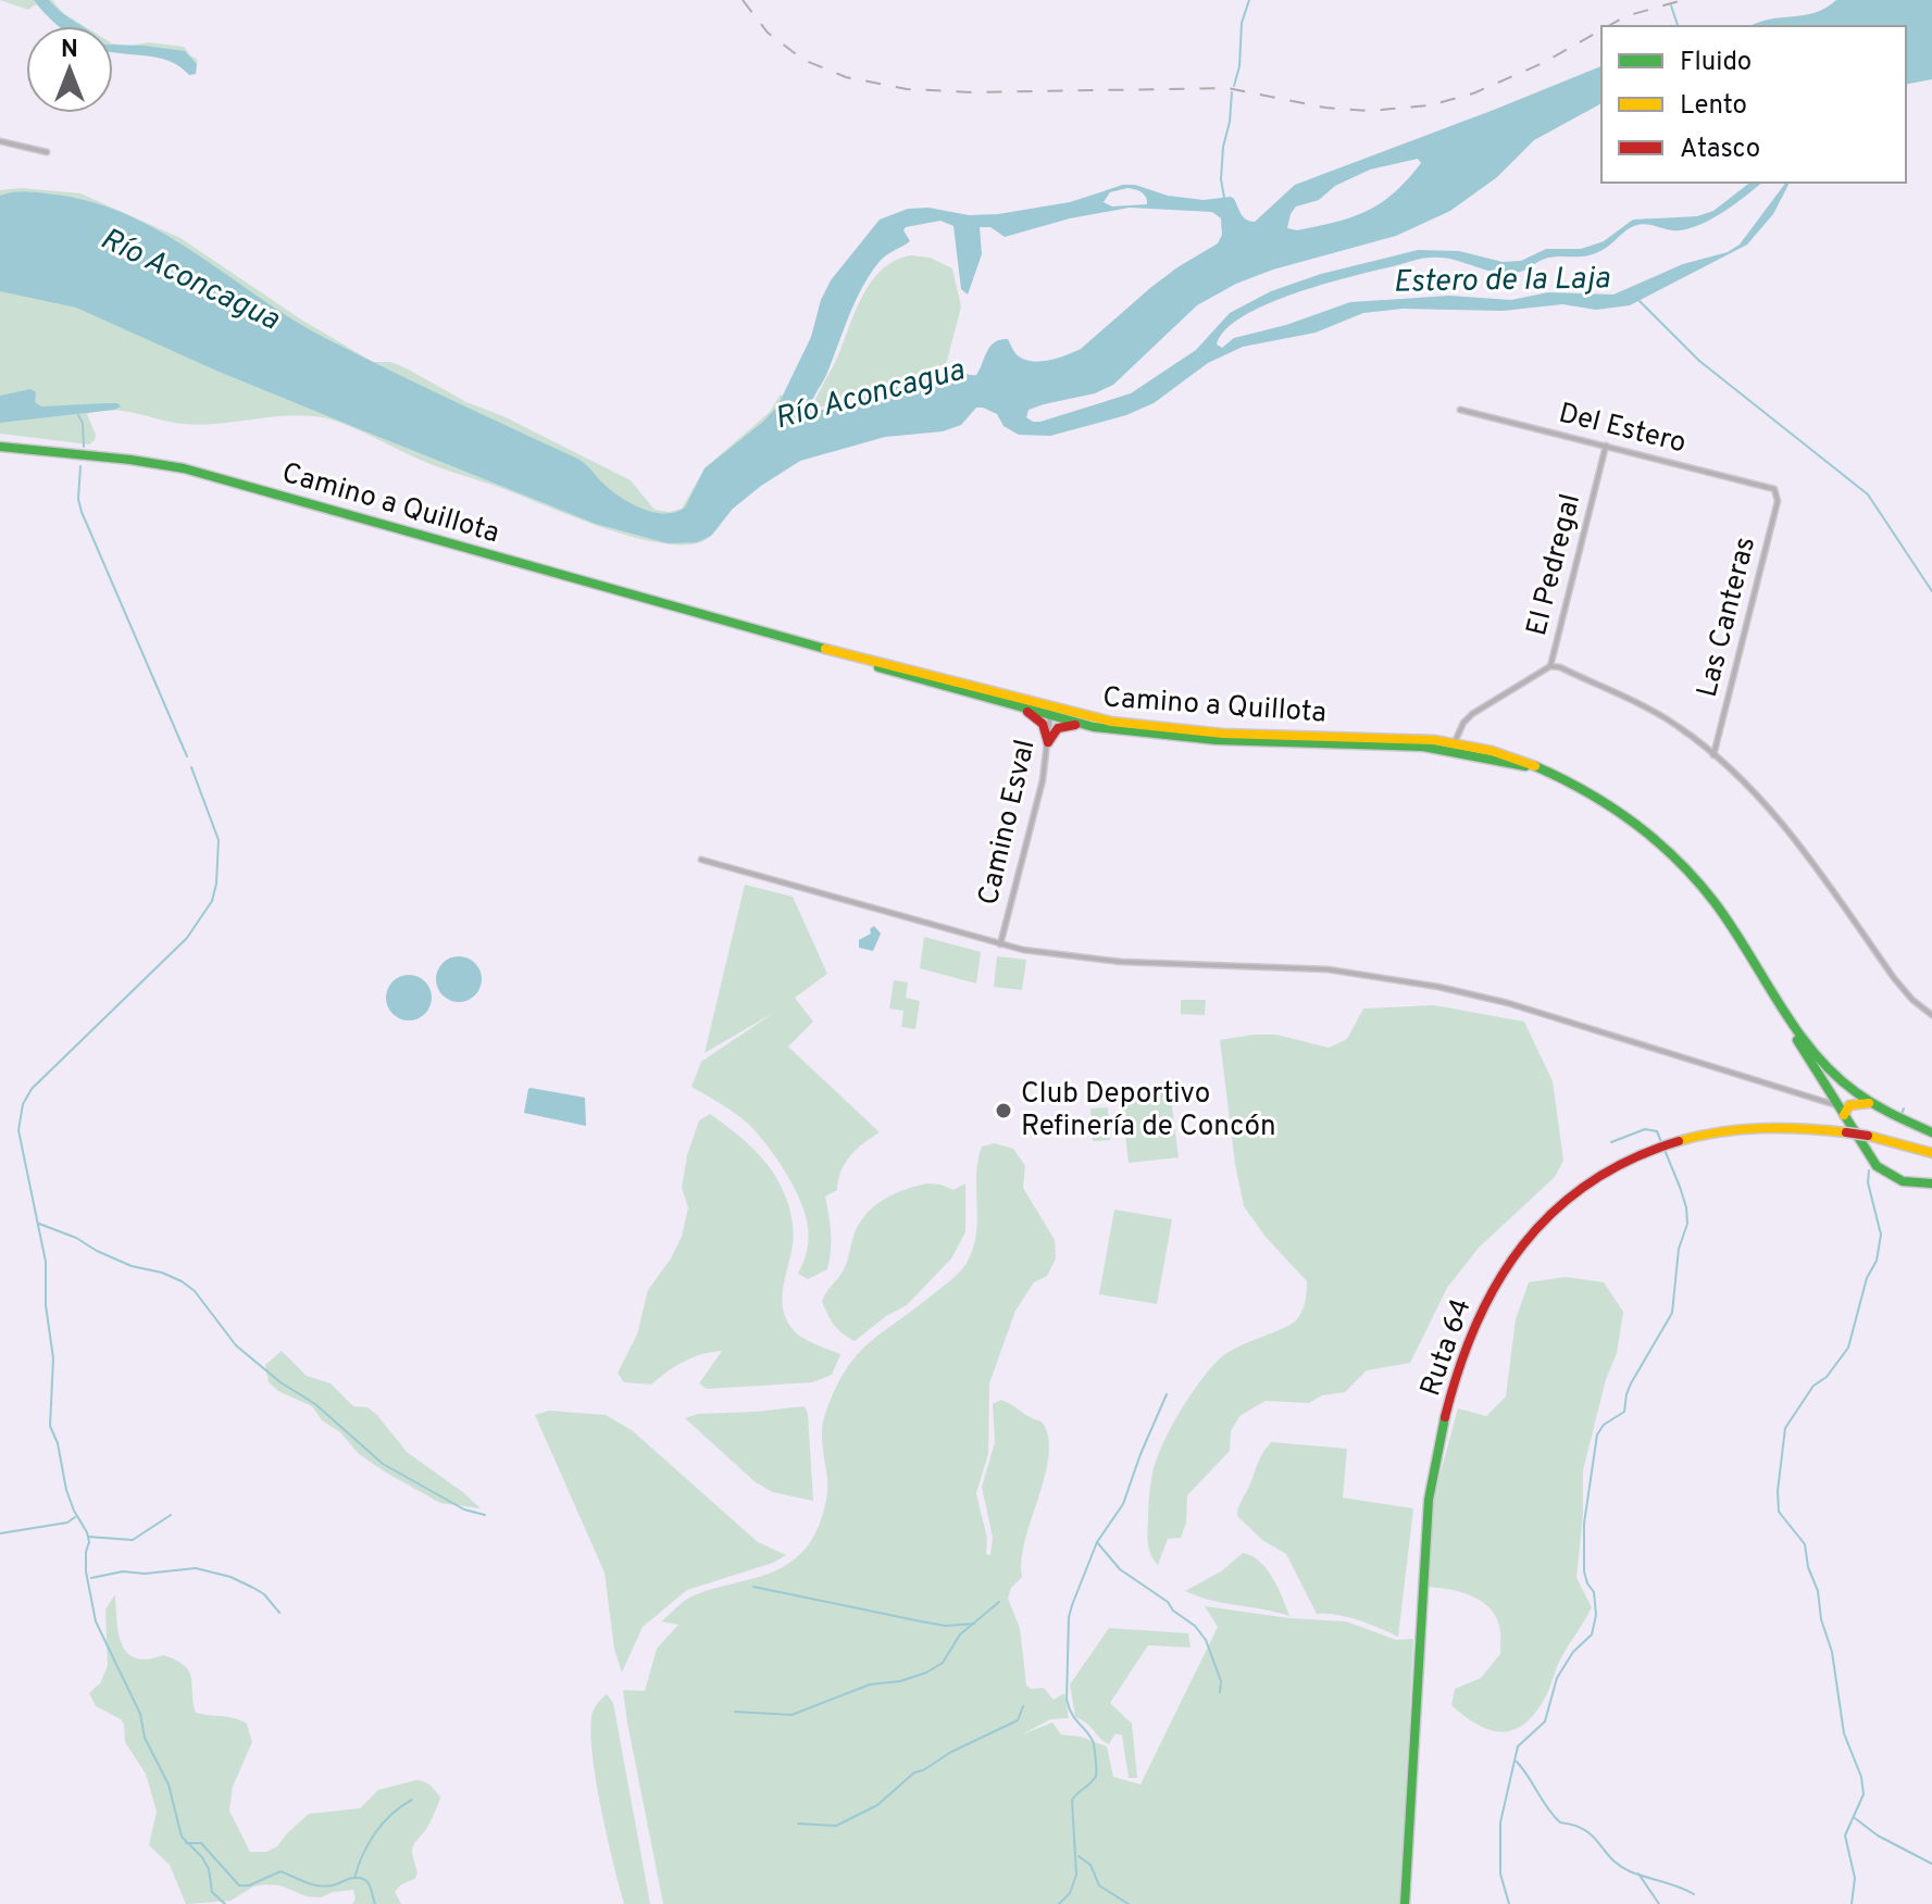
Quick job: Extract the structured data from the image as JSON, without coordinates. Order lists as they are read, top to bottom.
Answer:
{
  "streets": {
    "main road": ["Camino a Quillota", "Ruta 64"],
    "street": [
      "Del Estero",
      "El Pedregal",
      "Las Canteras",
      "Camino Esval"
    ]
  },
  "crossings": [
    ["Del Estero", "El Pedregal"],
    ["Del Estero", "Las Canteras"],
    ["Camino a Quillota", "El Pedregal"],
    ["Camino a Quillota", "Camino Esval"]
  ],
  "water": ["Río Aconcagua", "Estero de la Laja"],
  "places": ["Club Deportivo Refinería de Concón"],
  "legend": ["Fluido", "Lento", "Atasco"],
  "north": "top"
}
